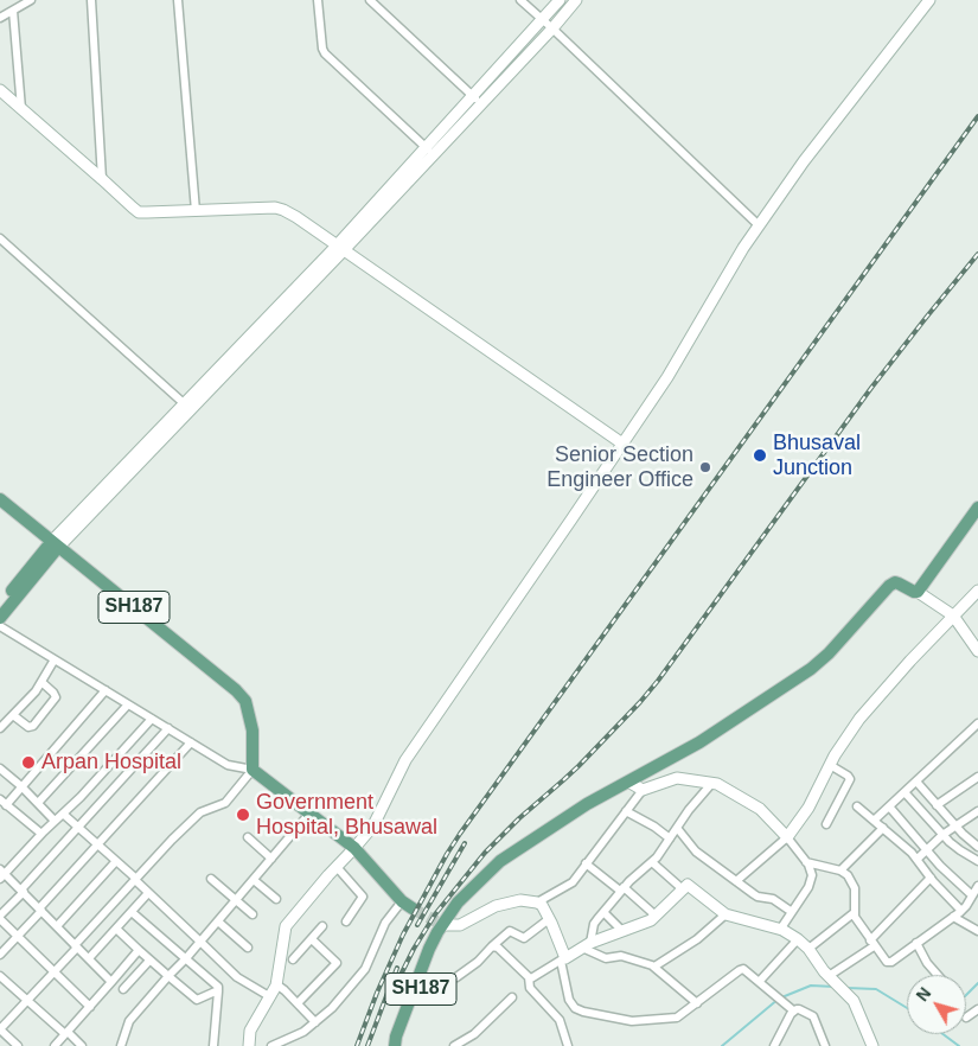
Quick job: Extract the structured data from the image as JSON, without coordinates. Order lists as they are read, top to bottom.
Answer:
{
  "streets": {
    "main road": ["SH187"]
  },
  "places": [
    "Bhusaval Junction",
    "Senior Section Engineer Office",
    "Arpan Hospital",
    "Government Hospital, Bhusawal"
  ],
  "north": "top left"
}
